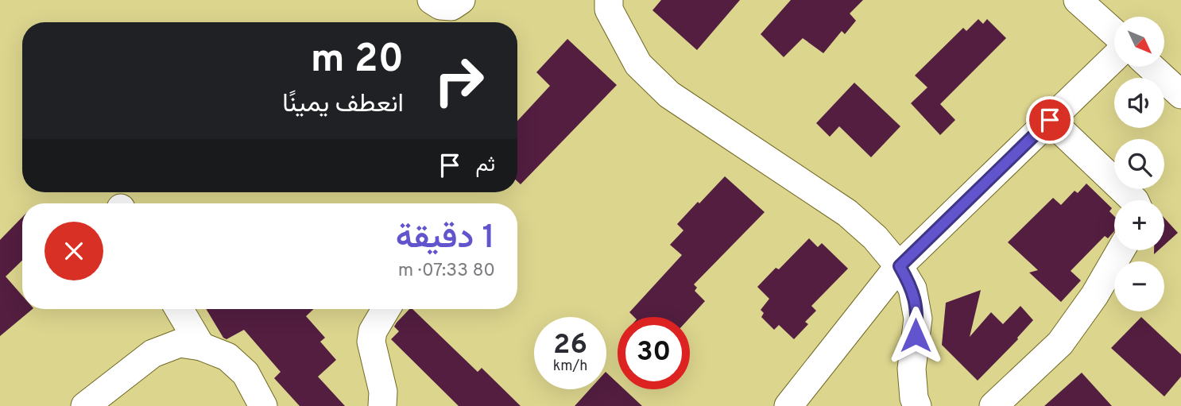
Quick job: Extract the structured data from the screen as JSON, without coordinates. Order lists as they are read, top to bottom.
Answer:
{
  "north": "bottom right",
  "page": {
    "map_buttons": ["+", "−"],
    "turn": ["20 m", "انعطف يمينًا"],
    "then": "ثم",
    "heading": ["1 دقيقة", "80 m · 07:33"],
    "speed": "26 km/h",
    "limit": "30"
  }
}
